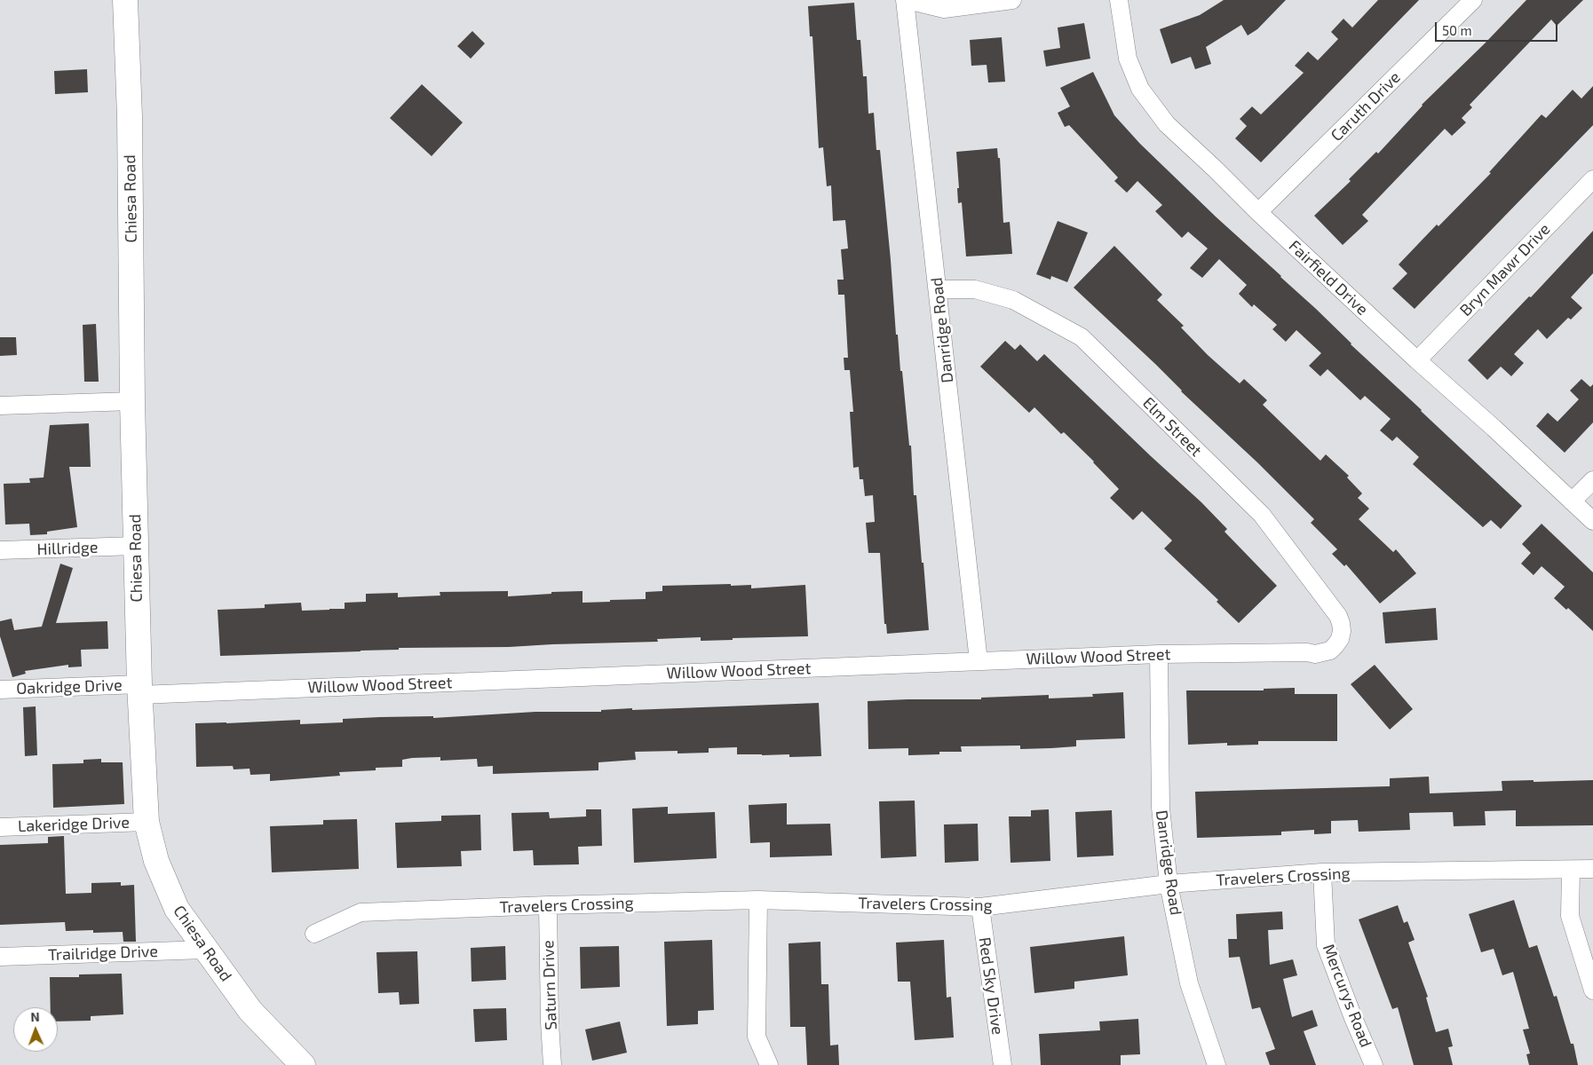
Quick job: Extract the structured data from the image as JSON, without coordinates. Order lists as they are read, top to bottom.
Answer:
{
  "streets": {
    "main road": ["Chiesa Road"],
    "street": [
      "Caruth Drive",
      "Bryn Mawr Drive",
      "Fairfield Drive",
      "Danridge Road",
      "Elm Street",
      "Hillridge",
      "Willow Wood Street",
      "Oakridge Drive",
      "Lakeridge Drive",
      "Travelers Crossing",
      "Trailridge Drive",
      "Saturn Drive",
      "Red Sky Drive",
      "Mercurys Road"
    ]
  },
  "crossings": [
    ["Caruth Drive", "Fairfield Drive"],
    ["Chiesa Road", "Hillridge"],
    ["Chiesa Road", "Willow Wood Street"],
    ["Chiesa Road", "Oakridge Drive"],
    ["Chiesa Road", "Lakeridge Drive"],
    ["Chiesa Road", "Trailridge Drive"],
    ["Bryn Mawr Drive", "Fairfield Drive"],
    ["Danridge Road", "Elm Street"],
    ["Danridge Road", "Willow Wood Street"],
    ["Danridge Road", "Travelers Crossing"],
    ["Elm Street", "Willow Wood Street"],
    ["Willow Wood Street", "Oakridge Drive"],
    ["Travelers Crossing", "Saturn Drive"],
    ["Travelers Crossing", "Red Sky Drive"],
    ["Travelers Crossing", "Mercurys Road"]
  ],
  "scale_bar": "50 m",
  "north": "top"
}
